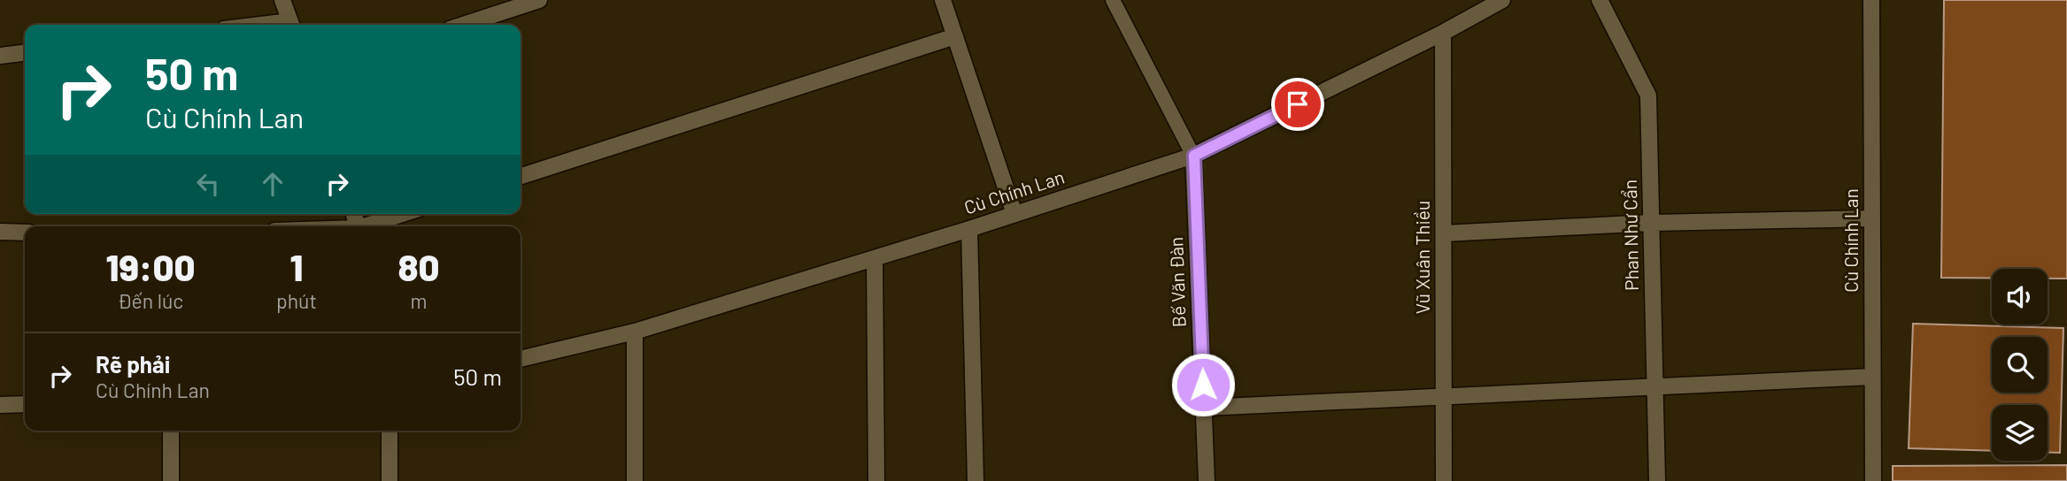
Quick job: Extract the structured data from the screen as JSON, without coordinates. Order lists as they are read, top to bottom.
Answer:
{
  "streets": {
    "street": [
      "Cù Chính Lan",
      "Phan Như Cẩn",
      "Vũ Xuân Thiều",
      "Bế Văn Đàn"
    ]
  },
  "crossings": [
    ["Cù Chính Lan", "Vũ Xuân Thiều"],
    ["Cù Chính Lan", "Bế Văn Đàn"]
  ],
  "page": {
    "turn": ["50 m", "Cù Chính Lan"],
    "eta": [
      "19:00",
      "Đến lúc",
      "1",
      "phút",
      "80",
      "m"
    ],
    "list": [
      {
        "name": "Rẽ phải",
        "note": "Cù Chính Lan",
        "value": "50 m"
      }
    ]
  }
}
